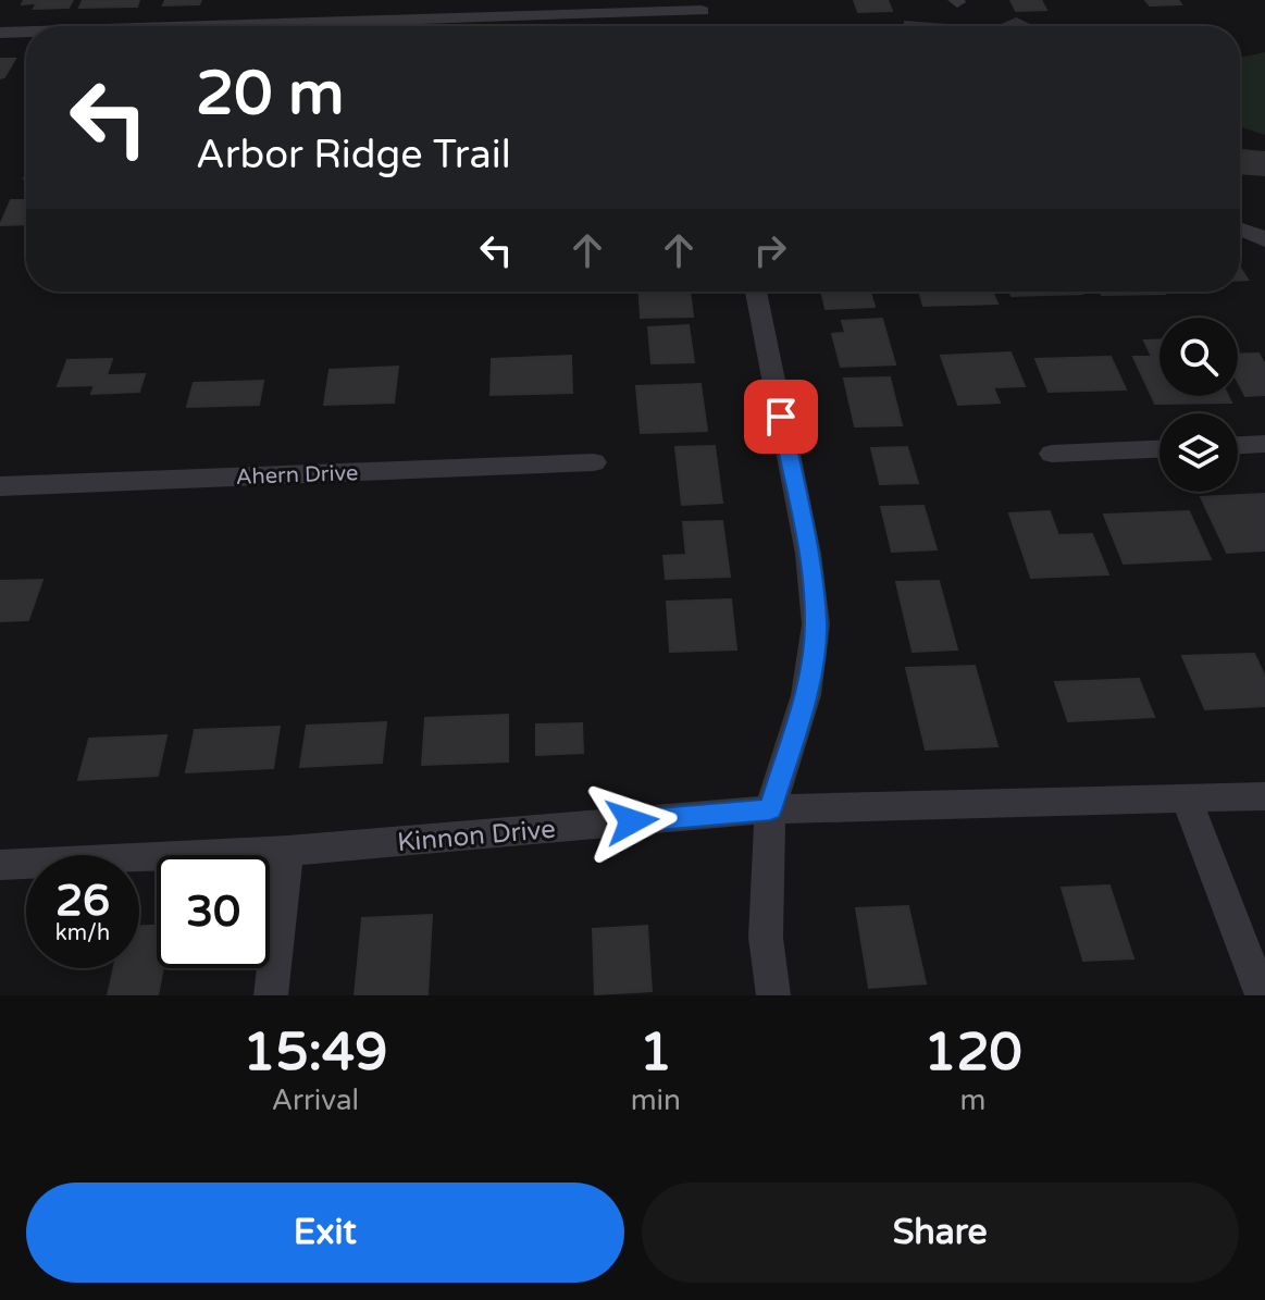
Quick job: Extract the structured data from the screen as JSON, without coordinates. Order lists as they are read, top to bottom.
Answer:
{
  "streets": {
    "street": ["Ahern Drive", "Kinnon Drive"]
  },
  "page": {
    "turn": ["20 m", "Arbor Ridge Trail"],
    "speed": "26 km/h",
    "limit": "30",
    "eta": [
      "15:49",
      "Arrival",
      "1",
      "min",
      "120",
      "m"
    ],
    "buttons": ["Exit", "Share"]
  }
}
